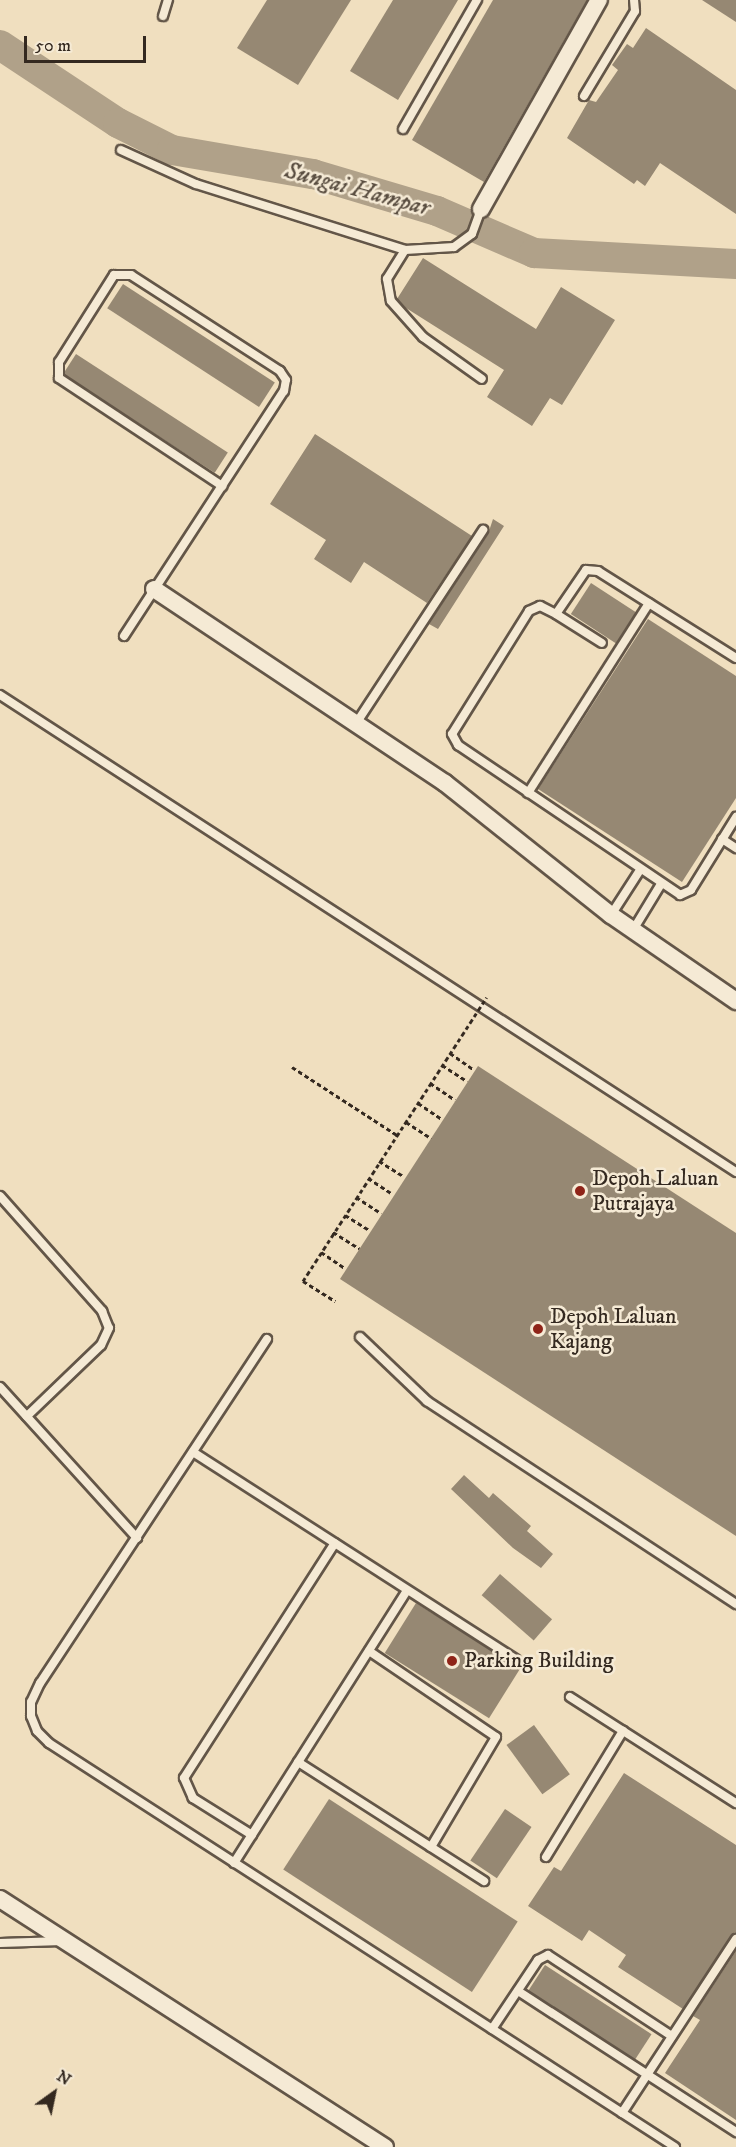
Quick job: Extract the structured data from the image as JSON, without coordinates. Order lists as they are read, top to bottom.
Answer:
{
  "water": ["Sungai Hampar"],
  "places": ["Depoh Laluan Putrajaya", "Depoh Laluan Kajang", "Parking Building"],
  "scale_bar": "50 m",
  "north": "top right"
}
